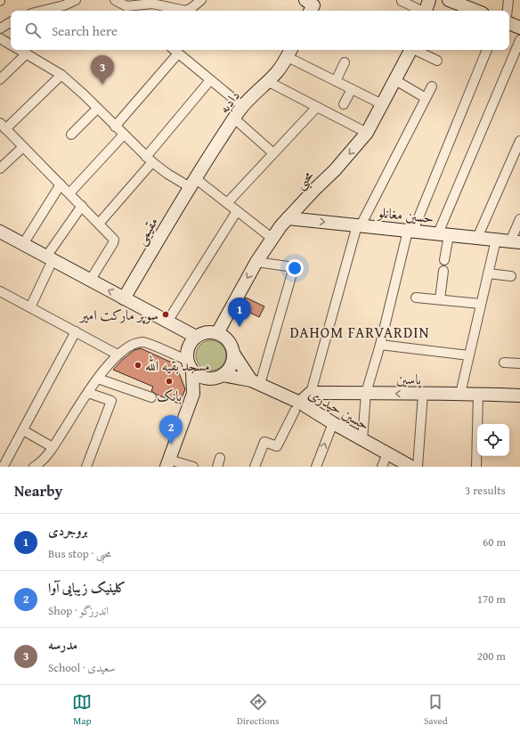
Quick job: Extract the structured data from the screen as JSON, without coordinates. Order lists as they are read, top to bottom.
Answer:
{
  "streets": {
    "street": [
      "دادبه",
      "محبی",
      "حسین مغانلو",
      "مقیمی",
      "یاسین",
      "حسین حیدری"
    ]
  },
  "crossings": [
    ["دادبه", "مقیمی"],
    ["محبی", "حسین مغانلو"],
    ["محبی", "حسین حیدری"]
  ],
  "districts": ["DAHOM FARVARDIN"],
  "places": ["سوپر مارکت امیر", "مسجد بقیه الله", "بانک"],
  "page": {
    "search": "Search here",
    "pins": ["3", "1", "2"],
    "heading": ["Nearby", "3 results"],
    "list": [
      {
        "mark": "1",
        "name": "بروجردی",
        "note": "Bus stop · محبی",
        "value": "60 m"
      },
      {
        "mark": "2",
        "name": "کلینیک زیبایی آوا",
        "note": "Shop · اندرزگو",
        "value": "170 m"
      },
      {
        "mark": "3",
        "name": "مدرسه",
        "note": "School · سعیدی",
        "value": "200 m"
      }
    ],
    "nav": ["Map", "Directions", "Saved"]
  }
}
